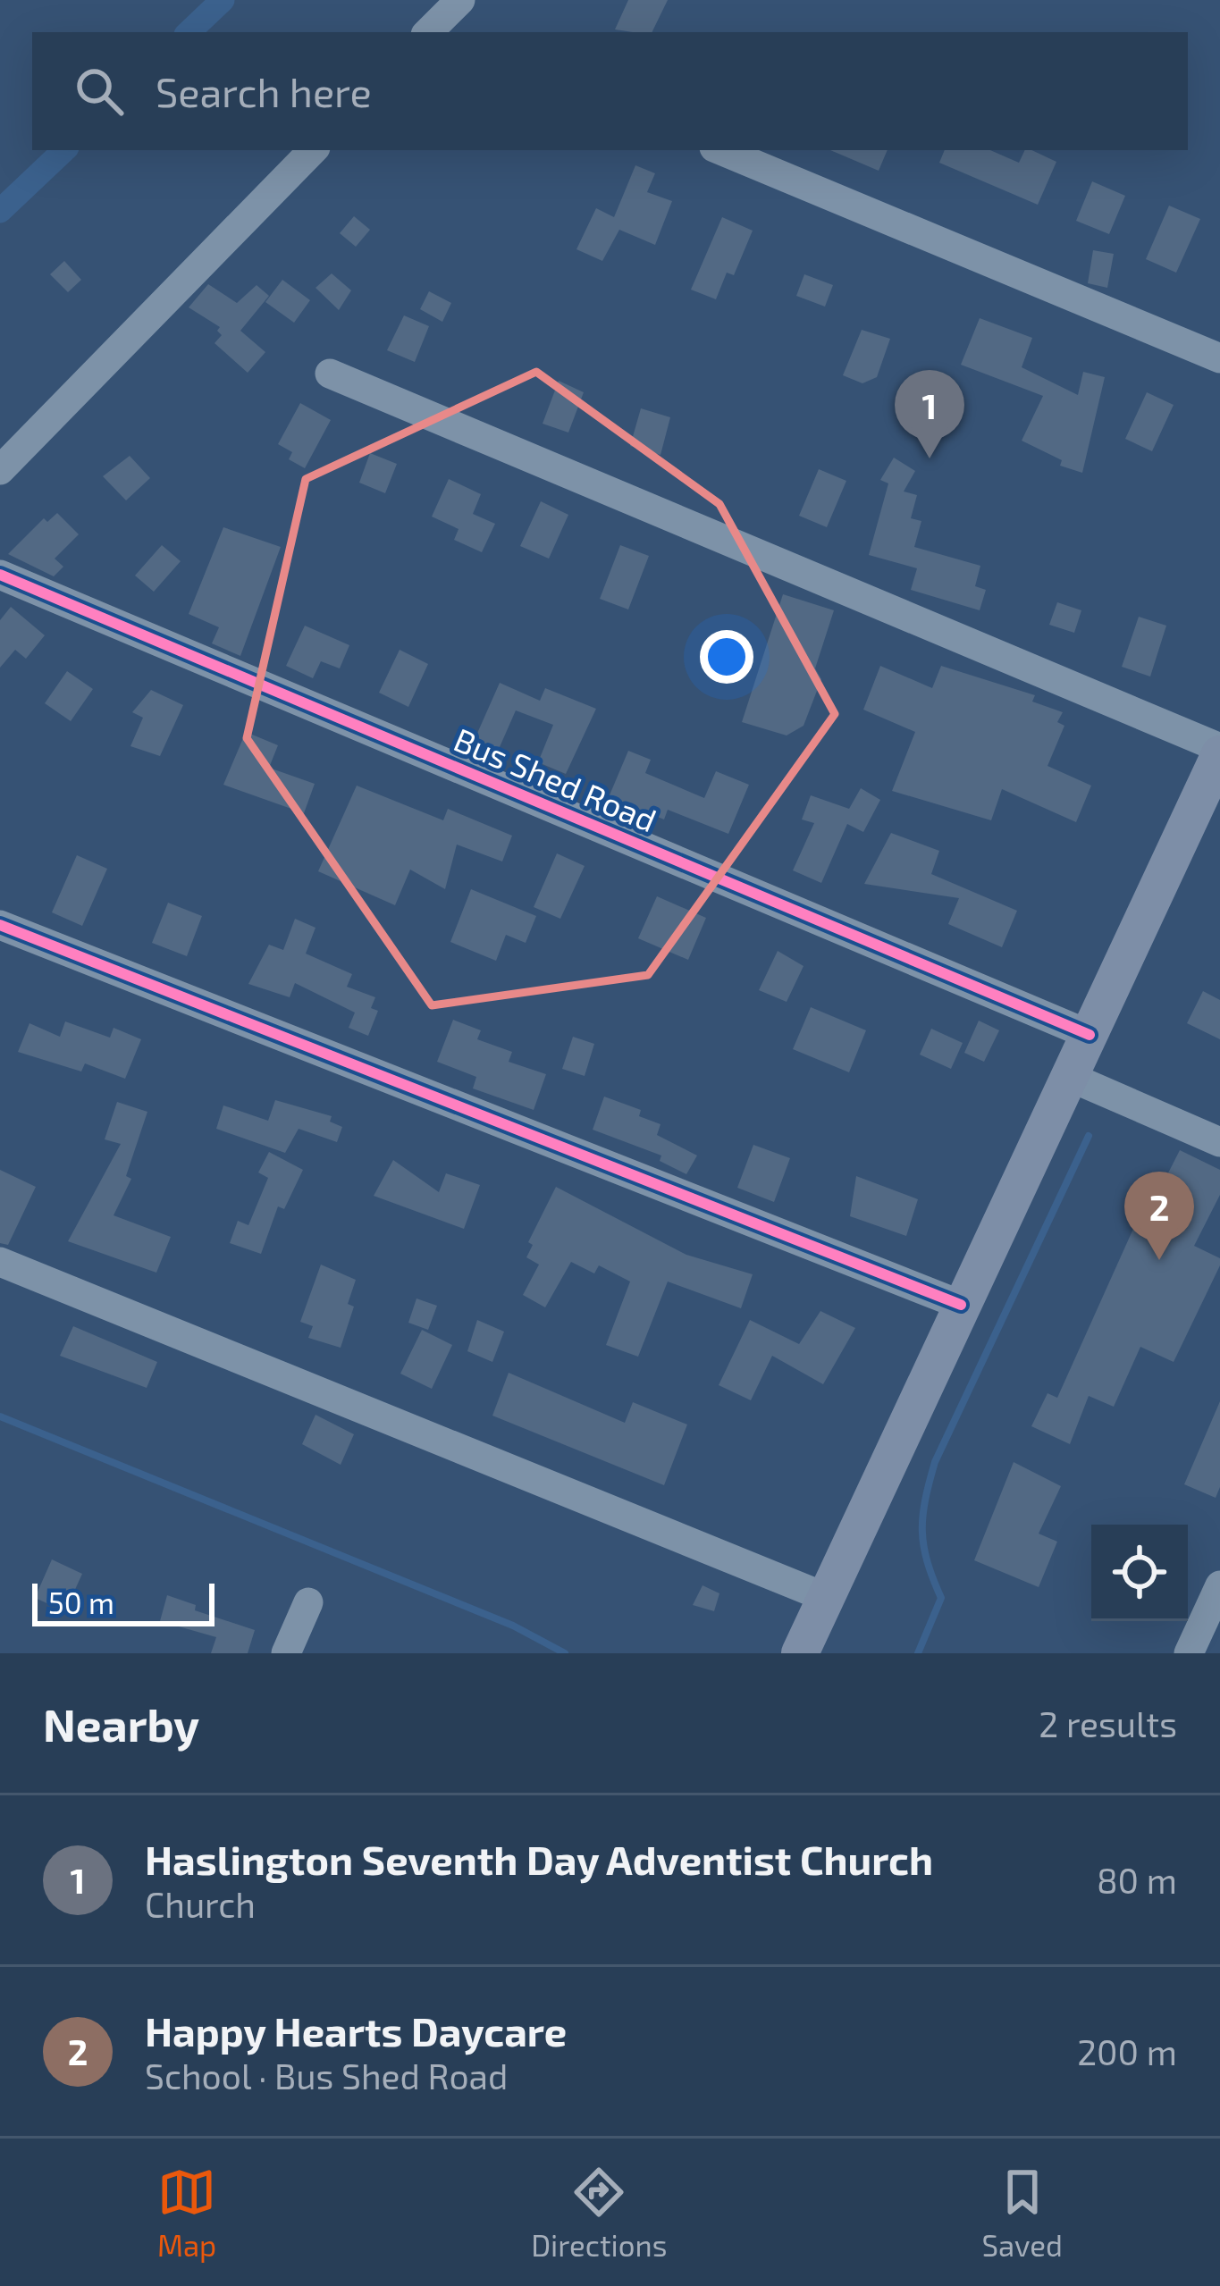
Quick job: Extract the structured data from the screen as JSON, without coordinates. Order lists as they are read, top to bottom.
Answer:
{
  "streets": {
    "street": ["Bus Shed Road"]
  },
  "scale_bar": "50 m",
  "page": {
    "search": "Search here",
    "pins": ["1", "2"],
    "scale": "50 m",
    "heading": ["Nearby", "2 results"],
    "list": [
      {
        "mark": "1",
        "name": "Haslington Seventh Day Adventist Church",
        "note": "Church",
        "value": "80 m"
      },
      {
        "mark": "2",
        "name": "Happy Hearts Daycare",
        "note": "School · Bus Shed Road",
        "value": "200 m"
      }
    ],
    "nav": ["Map", "Directions", "Saved"]
  }
}
